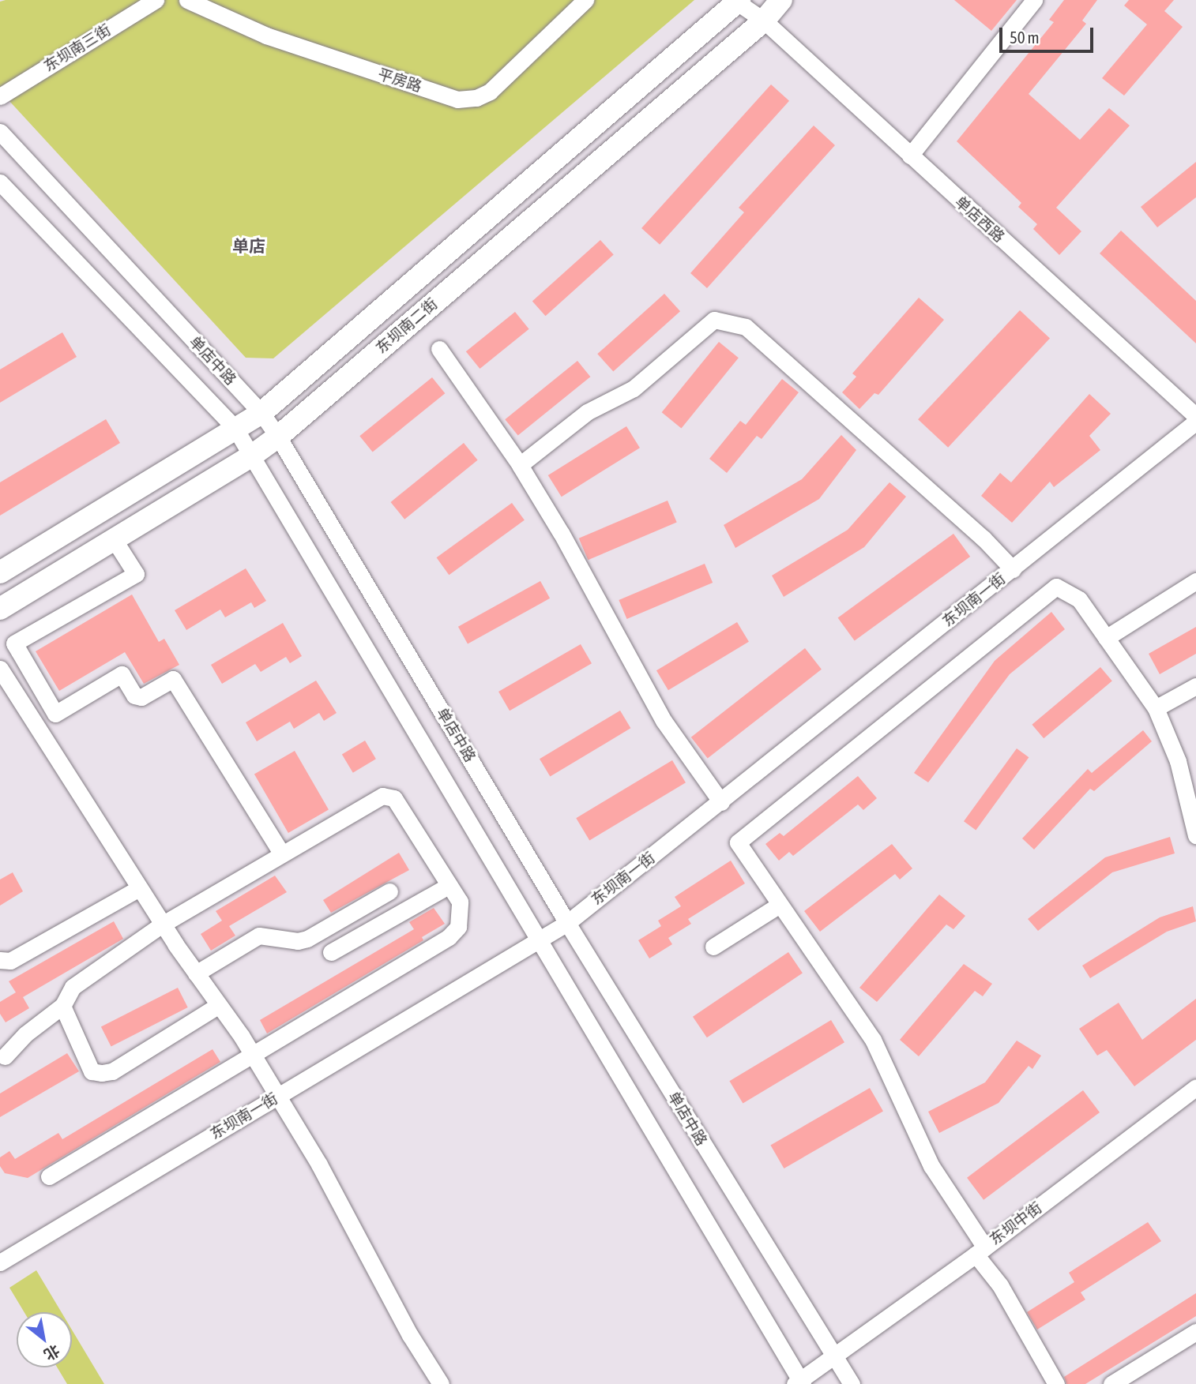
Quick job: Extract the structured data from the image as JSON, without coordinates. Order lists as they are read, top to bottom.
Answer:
{
  "streets": {
    "main road": ["东坝南二街"],
    "street": [
      "东坝南三街",
      "平房路",
      "单店西路",
      "单店中路",
      "东坝南一街",
      "东坝中街"
    ]
  },
  "crossings": [
    ["单店西路", "东坝南二街"],
    ["东坝南二街", "单店中路"],
    ["单店中路", "东坝南一街"],
    ["单店中路", "东坝中街"]
  ],
  "districts": ["单店"],
  "scale_bar": "50 m",
  "north": "bottom right"
}
